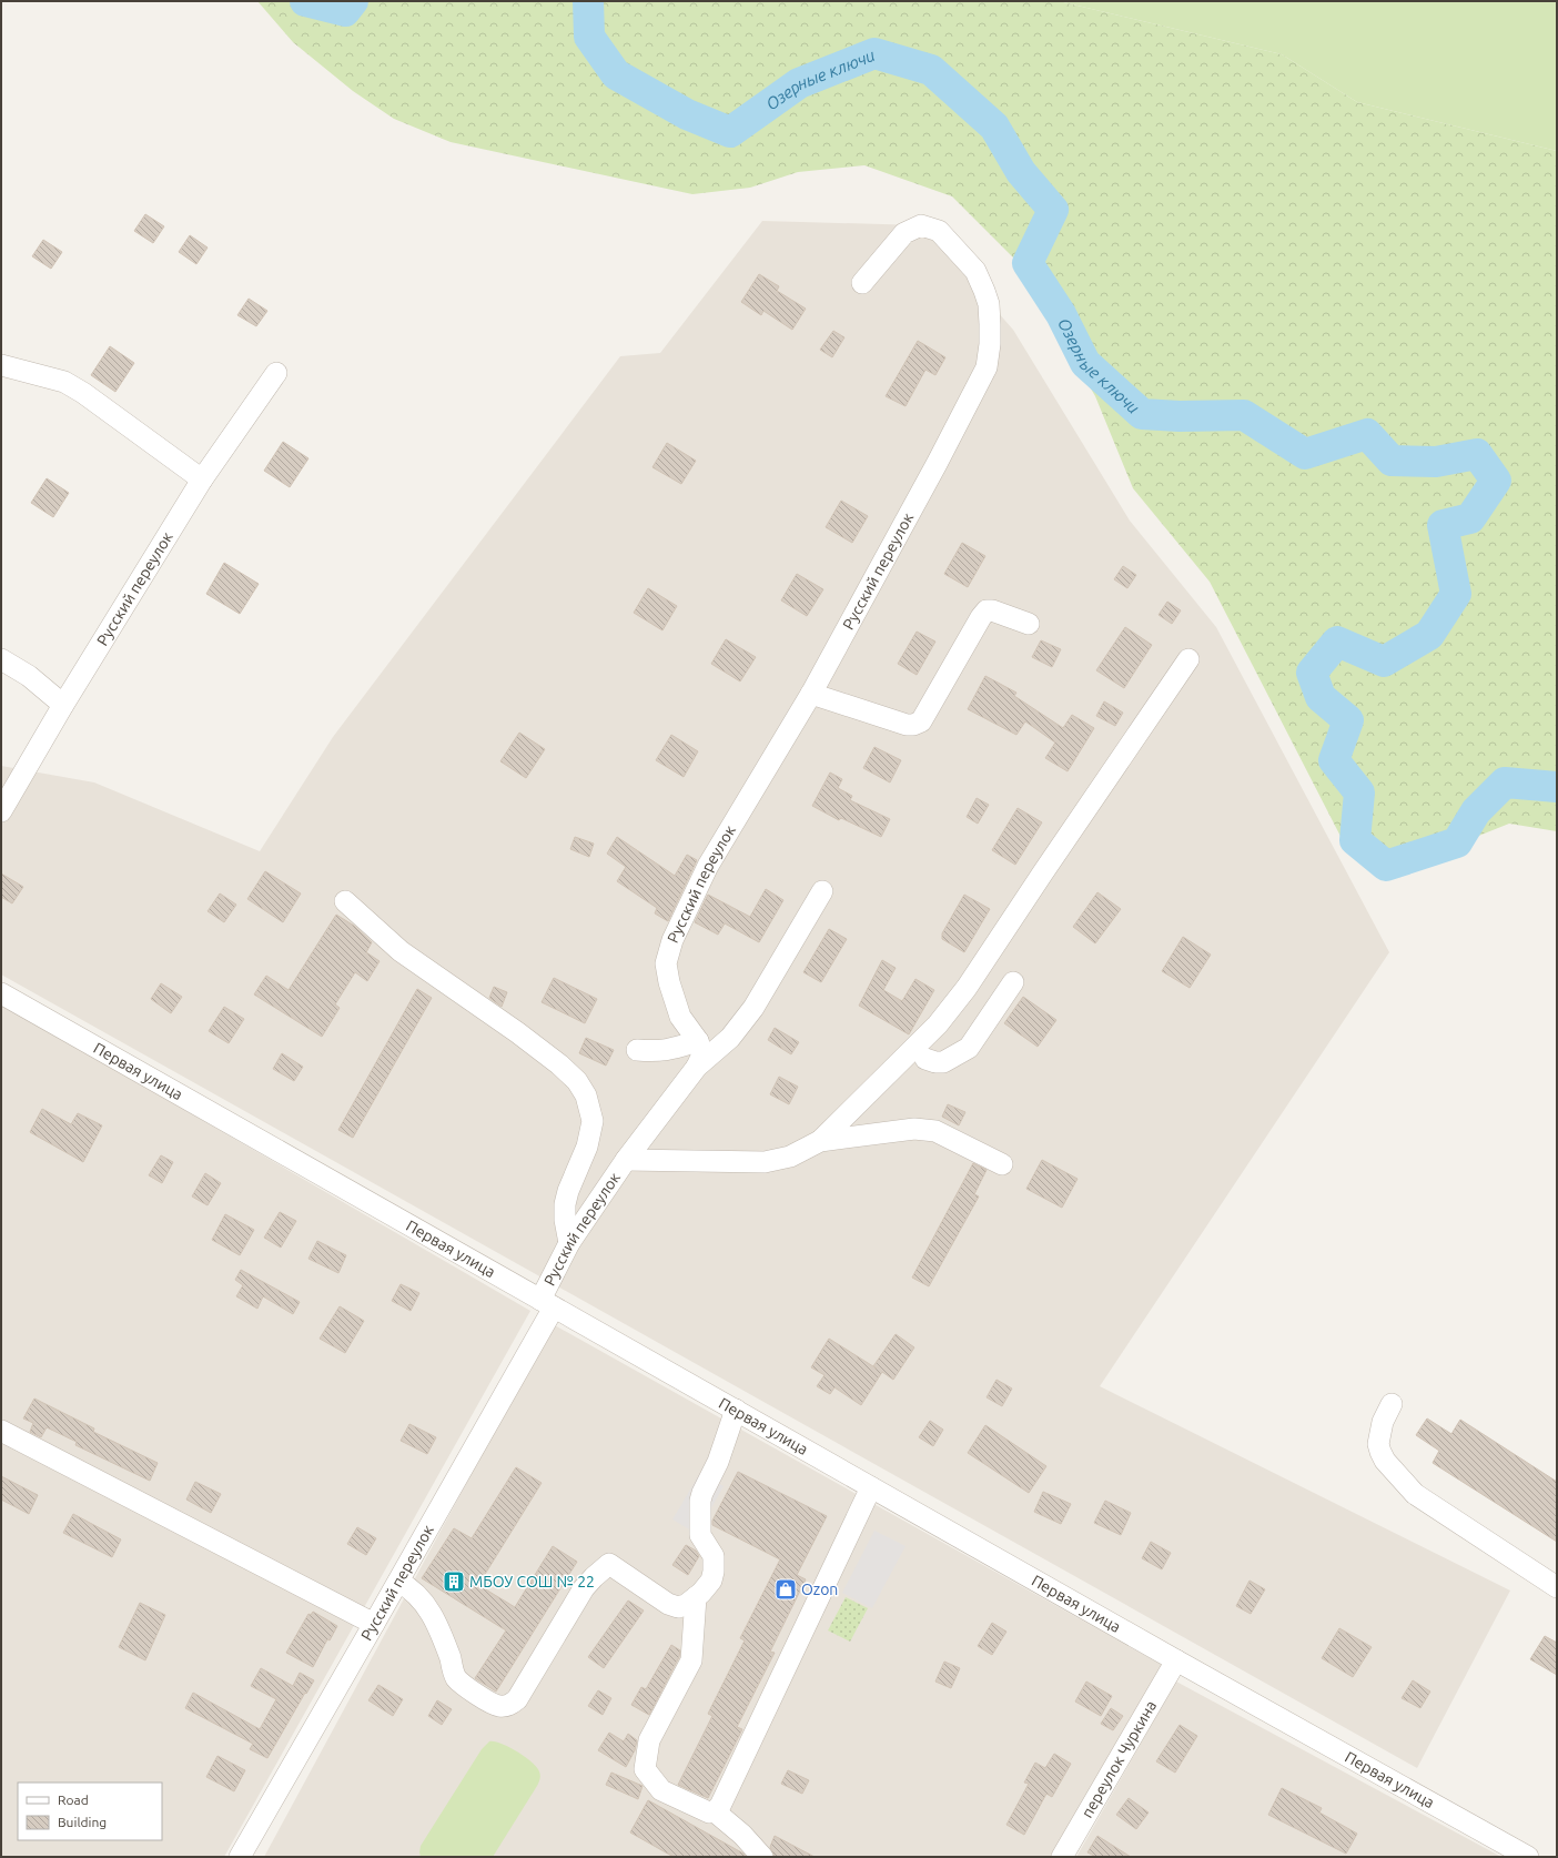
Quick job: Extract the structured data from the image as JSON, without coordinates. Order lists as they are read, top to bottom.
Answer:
{
  "streets": {
    "street": ["Русский переулок", "Первая улица", "переулок Чуркина"]
  },
  "crossings": [
    ["Русский переулок", "Первая улица"],
    ["Первая улица", "переулок Чуркина"]
  ],
  "water": ["Озерные ключи"],
  "places": {
    "building": ["МБОУ СОШ № 22"],
    "shop": ["Ozon"]
  },
  "legend": ["Road", "Building"]
}
